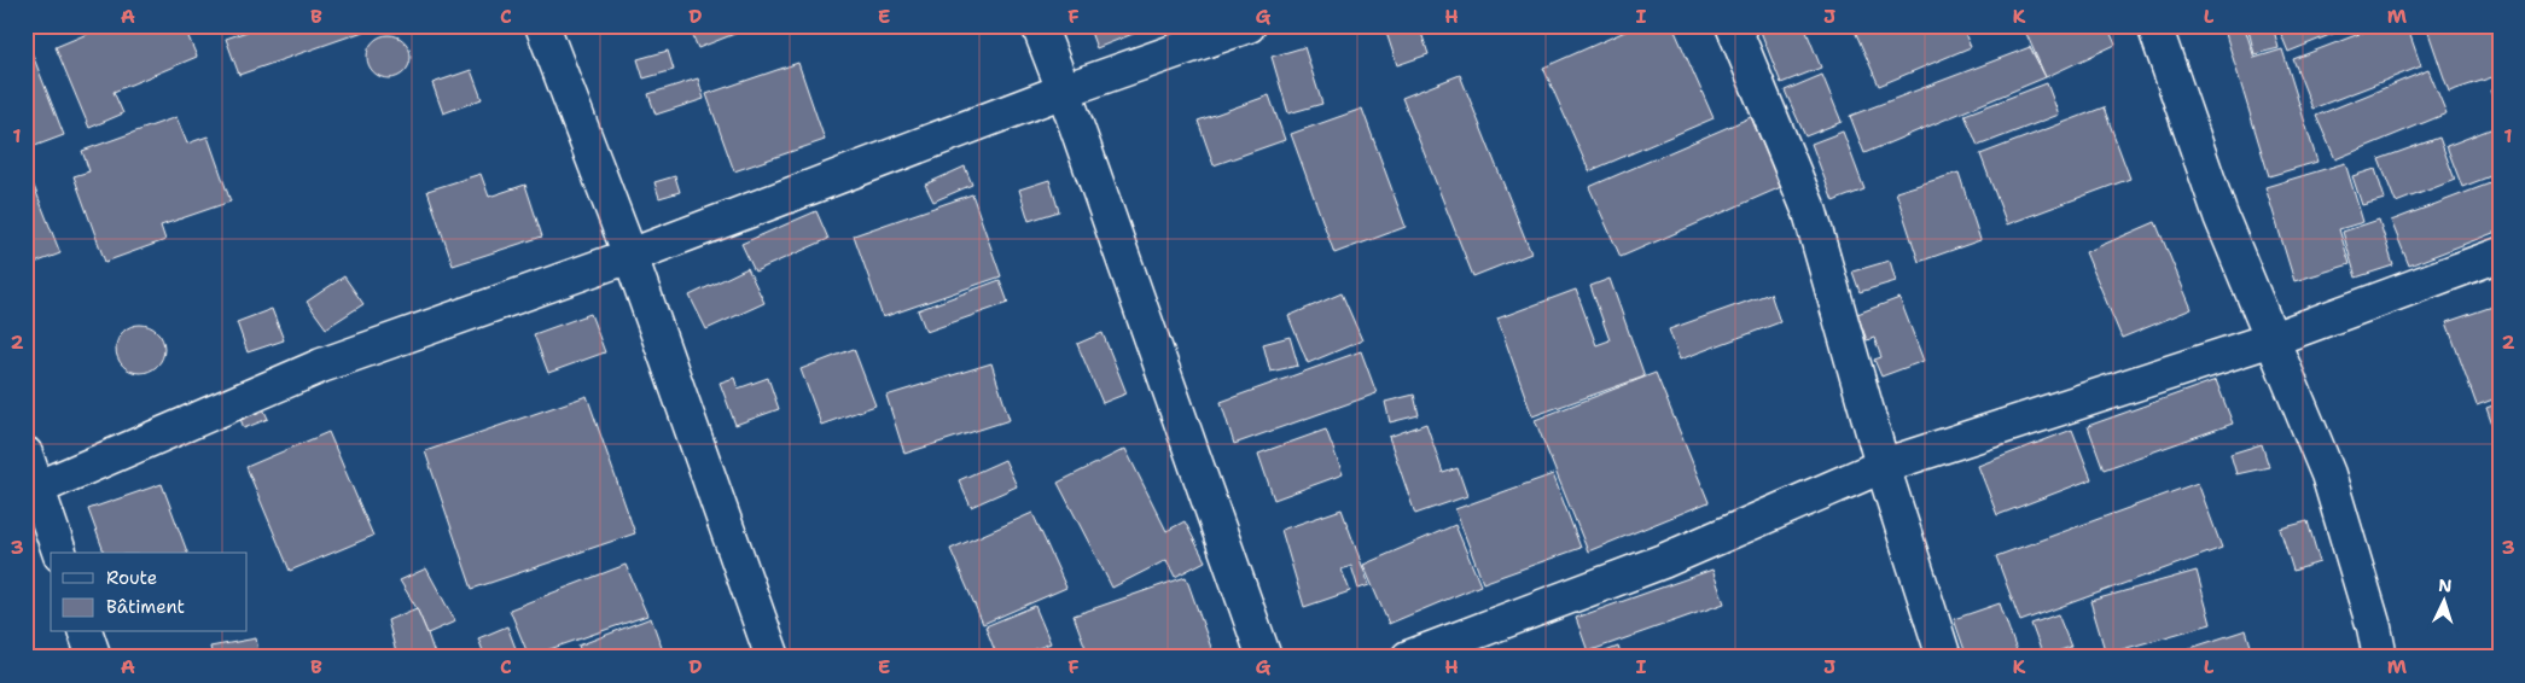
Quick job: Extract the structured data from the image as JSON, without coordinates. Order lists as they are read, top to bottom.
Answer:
{
  "legend": ["Route", "Bâtiment"],
  "north": "top",
  "grid": {
    "columns": [
      "A",
      "B",
      "C",
      "D",
      "E",
      "F",
      "G",
      "H",
      "I",
      "J",
      "K",
      "L",
      "M"
    ],
    "rows": ["1", "2", "3"]
  }
}
